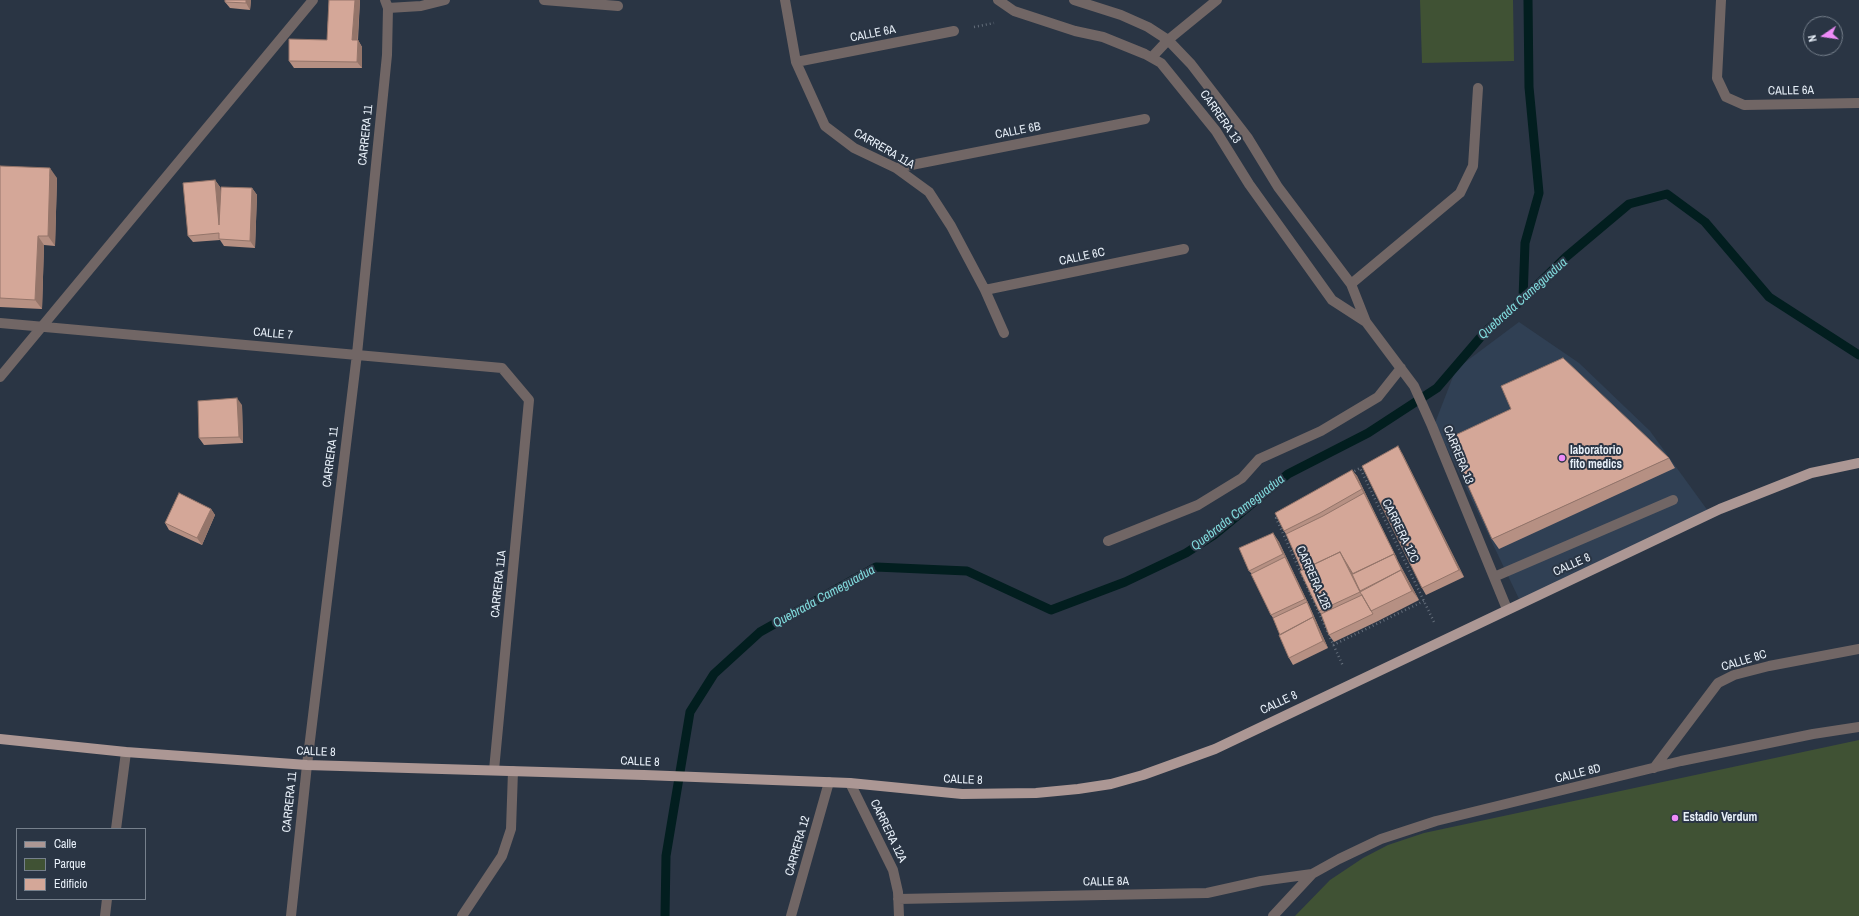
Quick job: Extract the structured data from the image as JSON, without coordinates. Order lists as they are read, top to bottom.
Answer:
{
  "streets": {
    "main road": ["CALLE 8"],
    "street": [
      "CALLE 6A",
      "CARRERA 13",
      "CALLE 6B",
      "CARRERA 11",
      "CARRERA 11A",
      "CALLE 6C",
      "CALLE 7",
      "CALLE 8C",
      "CALLE 8D",
      "CARRERA 12A",
      "CARRERA 12",
      "CALLE 8A"
    ],
    "path": ["CARRERA 12C", "CARRERA 12B"]
  },
  "crossings": [
    ["CALLE 6A", "CARRERA 11A"],
    ["CARRERA 13", "CALLE 8"],
    ["CALLE 6B", "CARRERA 11A"],
    ["CARRERA 11", "CALLE 7"],
    ["CARRERA 11", "CALLE 8"],
    ["CARRERA 11A", "CALLE 6C"],
    ["CARRERA 11A", "CALLE 7"],
    ["CARRERA 11A", "CALLE 8"],
    ["CARRERA 12C", "CARRERA 12B"],
    ["CALLE 8", "CARRERA 12A"],
    ["CALLE 8", "CARRERA 12"],
    ["CALLE 8C", "CALLE 8D"],
    ["CALLE 8D", "CALLE 8A"],
    ["CARRERA 12A", "CALLE 8A"]
  ],
  "water": ["Quebrada Cameguadua"],
  "places": ["laboratorio fito medics", "Estadio Verdum"],
  "legend": ["Calle", "Parque", "Edificio"],
  "north": "left"
}
